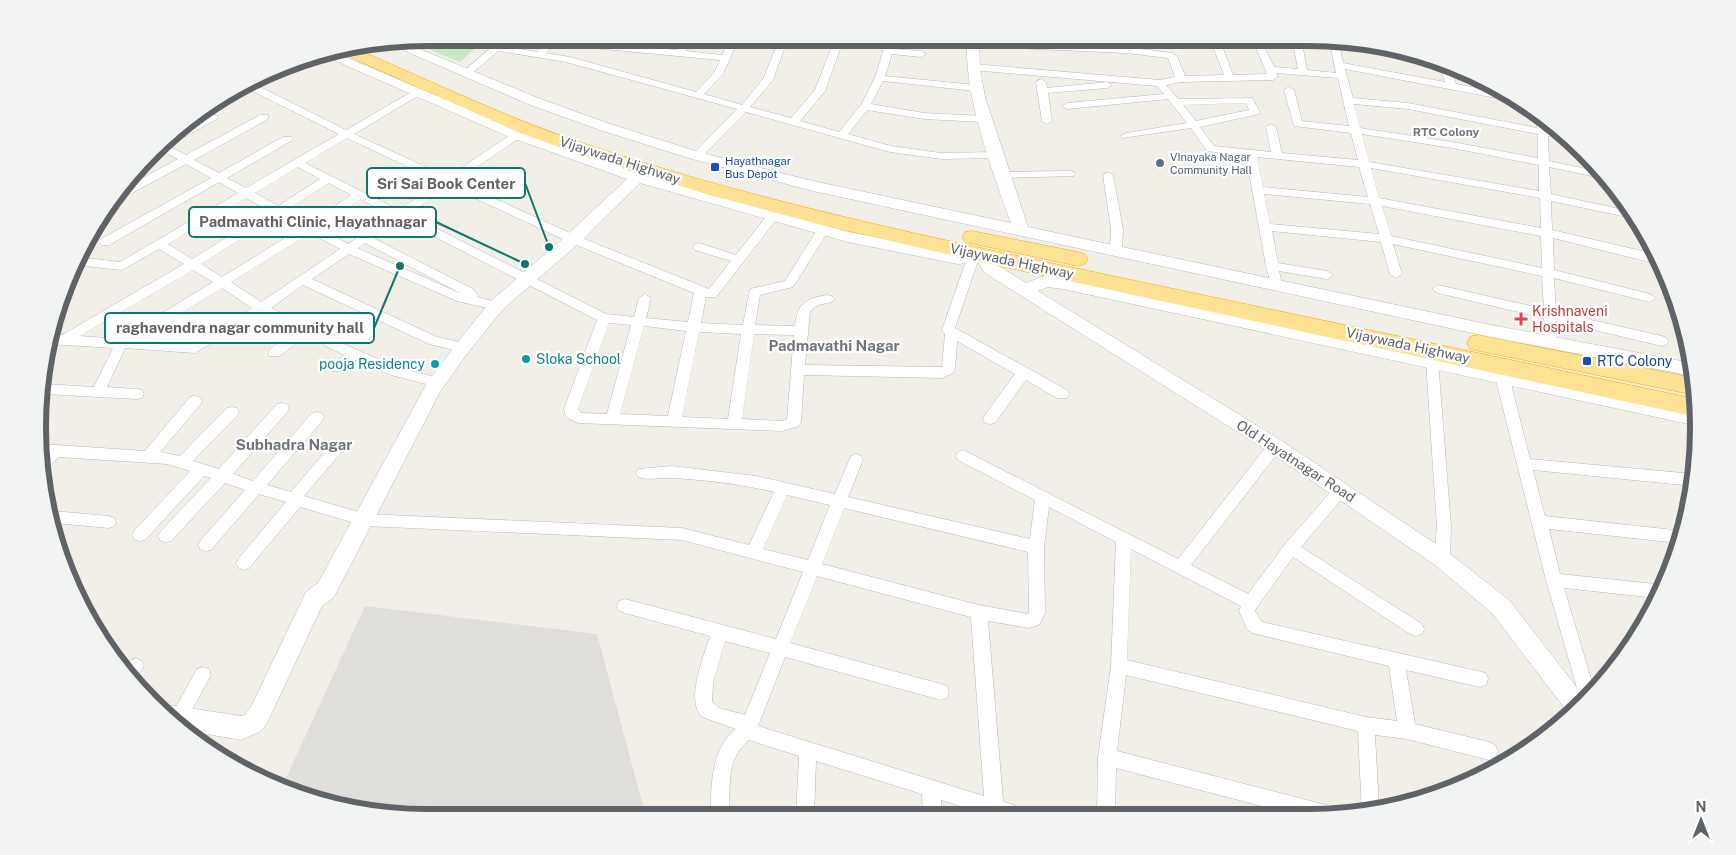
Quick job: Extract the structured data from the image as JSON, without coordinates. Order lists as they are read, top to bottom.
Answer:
{
  "streets": {
    "highway": ["Vijaywada Highway"],
    "street": ["Old Hayatnagar Road"]
  },
  "crossings": [
    ["Vijaywada Highway", "Old Hayatnagar Road"]
  ],
  "districts": ["RTC Colony", "Padmavathi Nagar", "Subhadra Nagar"],
  "places": {
    "other": [
      "VInayaka Nagar Community Hall",
      "Sri Sai Book Center",
      "Padmavathi Clinic, Hayathnagar",
      "raghavendra nagar community hall",
      "Sloka School",
      "pooja Residency"
    ],
    "transit": ["Hayathnagar Bus Depot", "RTC Colony"],
    "health": ["Krishnaveni Hospitals"]
  },
  "north": "top"
}
